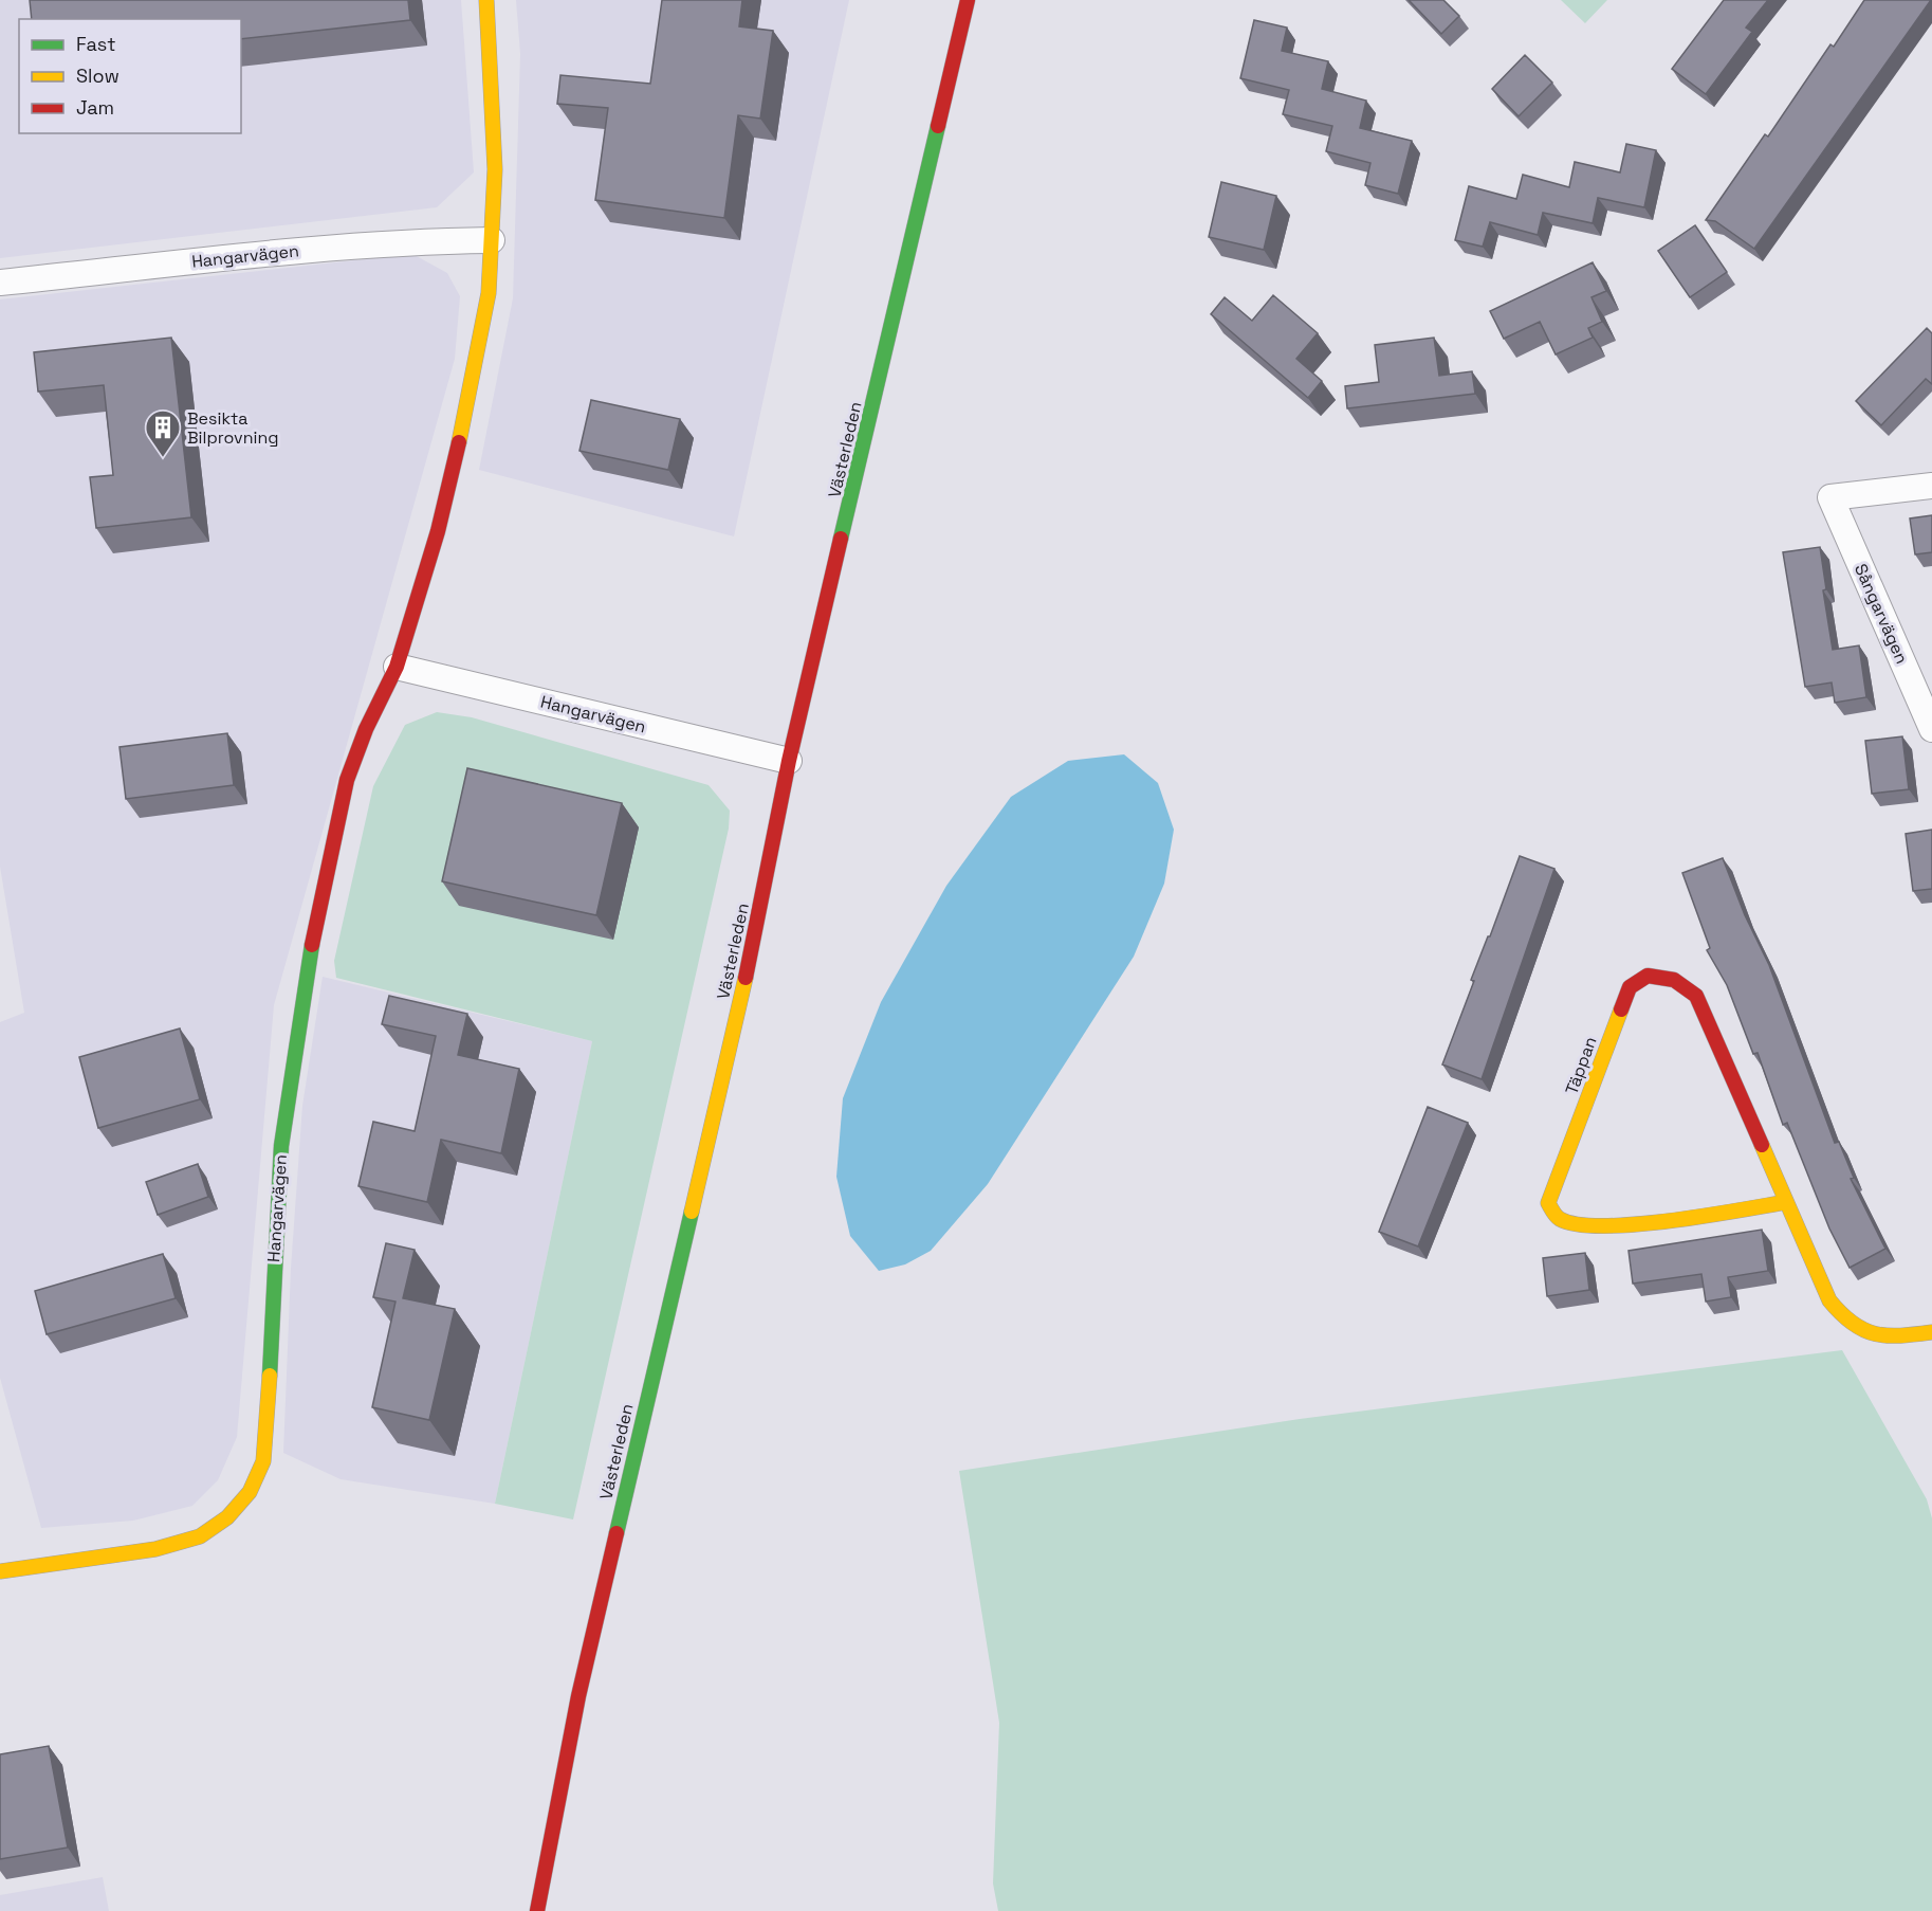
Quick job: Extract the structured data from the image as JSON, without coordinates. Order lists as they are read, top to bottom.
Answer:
{
  "streets": {
    "street": [
      "Hangarvägen",
      "Västerleden",
      "Sångarvägen",
      "Täppan"
    ]
  },
  "crossings": [
    ["Hangarvägen", "Västerleden"]
  ],
  "places": {
    "building": ["Besikta Bilprovning"]
  },
  "legend": ["Fast", "Slow", "Jam"]
}
